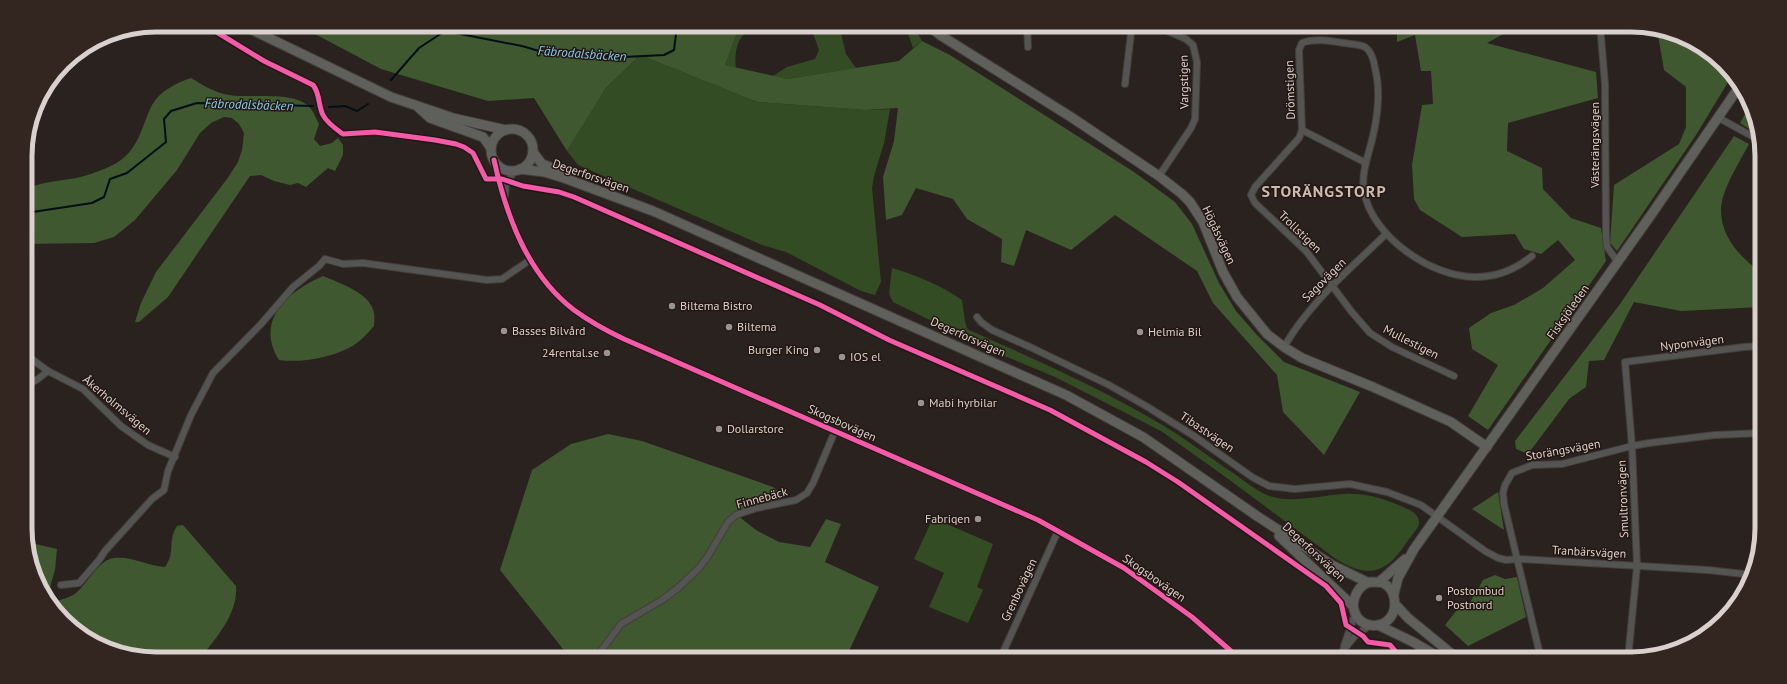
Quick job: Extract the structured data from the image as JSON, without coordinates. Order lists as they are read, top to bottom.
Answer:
{
  "streets": {
    "main road": ["Degerforsvägen", "Högåsvägen", "Fisksjöleden"],
    "street": [
      "Vargstigen",
      "Drömstigen",
      "Västerängsvägen",
      "Trollstigen",
      "Sagovägen",
      "Mullestigen",
      "Nyponvägen",
      "Åkerholmsvägen",
      "Skogsbovägen",
      "Tibastvägen",
      "Storängsvägen",
      "Finnebäck",
      "Smultronvägen",
      "Tranbärsvägen",
      "Grenbovägen"
    ]
  },
  "crossings": [
    ["Vargstigen", "Högåsvägen"],
    ["Drömstigen", "Trollstigen"],
    ["Drömstigen", "Sagovägen"],
    ["Västerängsvägen", "Fisksjöleden"],
    ["Degerforsvägen", "Fisksjöleden"],
    ["Degerforsvägen", "Skogsbovägen"],
    ["Trollstigen", "Sagovägen"],
    ["Trollstigen", "Mullestigen"],
    ["Högåsvägen", "Sagovägen"],
    ["Högåsvägen", "Fisksjöleden"],
    ["Sagovägen", "Mullestigen"],
    ["Fisksjöleden", "Tibastvägen"],
    ["Fisksjöleden", "Tranbärsvägen"],
    ["Nyponvägen", "Smultronvägen"],
    ["Skogsbovägen", "Finnebäck"],
    ["Skogsbovägen", "Grenbovägen"],
    ["Tibastvägen", "Tranbärsvägen"],
    ["Storängsvägen", "Smultronvägen"],
    ["Storängsvägen", "Tranbärsvägen"],
    ["Smultronvägen", "Tranbärsvägen"]
  ],
  "districts": ["STORÄNGSTORP"],
  "water": ["Fäbrodalsbäcken"],
  "places": [
    "Biltema Bistro",
    "Biltema",
    "Basses Bilvård",
    "Helmia Bil",
    "Burger King",
    "24rental.se",
    "IOS el",
    "Mabi hyrbilar",
    "Dollarstore",
    "Fabriqen",
    "Postombud Postnord"
  ]
}
